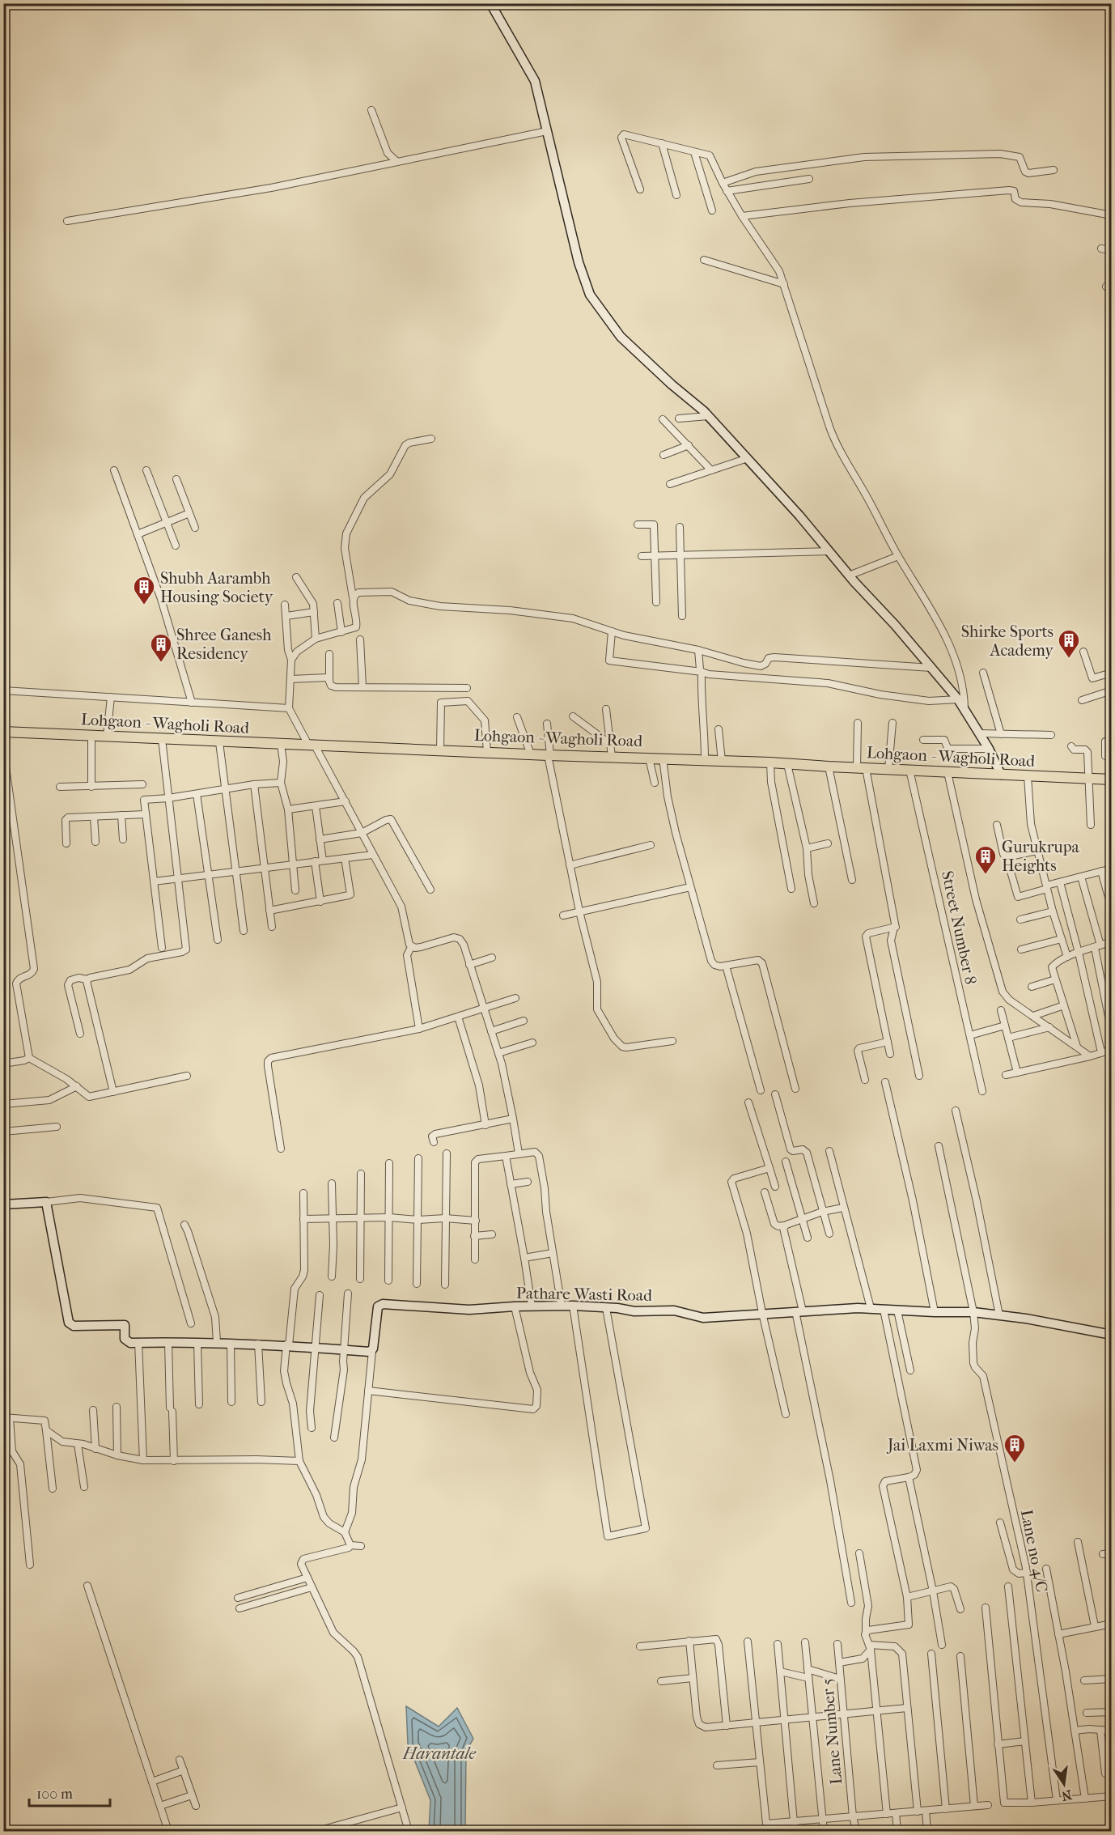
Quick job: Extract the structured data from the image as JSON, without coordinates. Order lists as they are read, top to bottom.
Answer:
{
  "streets": {
    "main road": ["Lohgaon - Wagholi Road"],
    "street": [
      "Street Number 8",
      "Pathare Wasti Road",
      "Lane no 4/C",
      "Lane Number 5"
    ]
  },
  "crossings": [
    ["Lohgaon - Wagholi Road", "Street Number 8"],
    ["Pathare Wasti Road", "Lane no 4/C"]
  ],
  "water": ["Harantale"],
  "places": {
    "building": [
      "Shubh Aarambh Housing Society",
      "Shirke Sports Academy",
      "Shree Ganesh Residency",
      "Gurukrupa Heights",
      "Jai Laxmi Niwas"
    ]
  },
  "scale_bar": "100 m",
  "north": "bottom"
}
